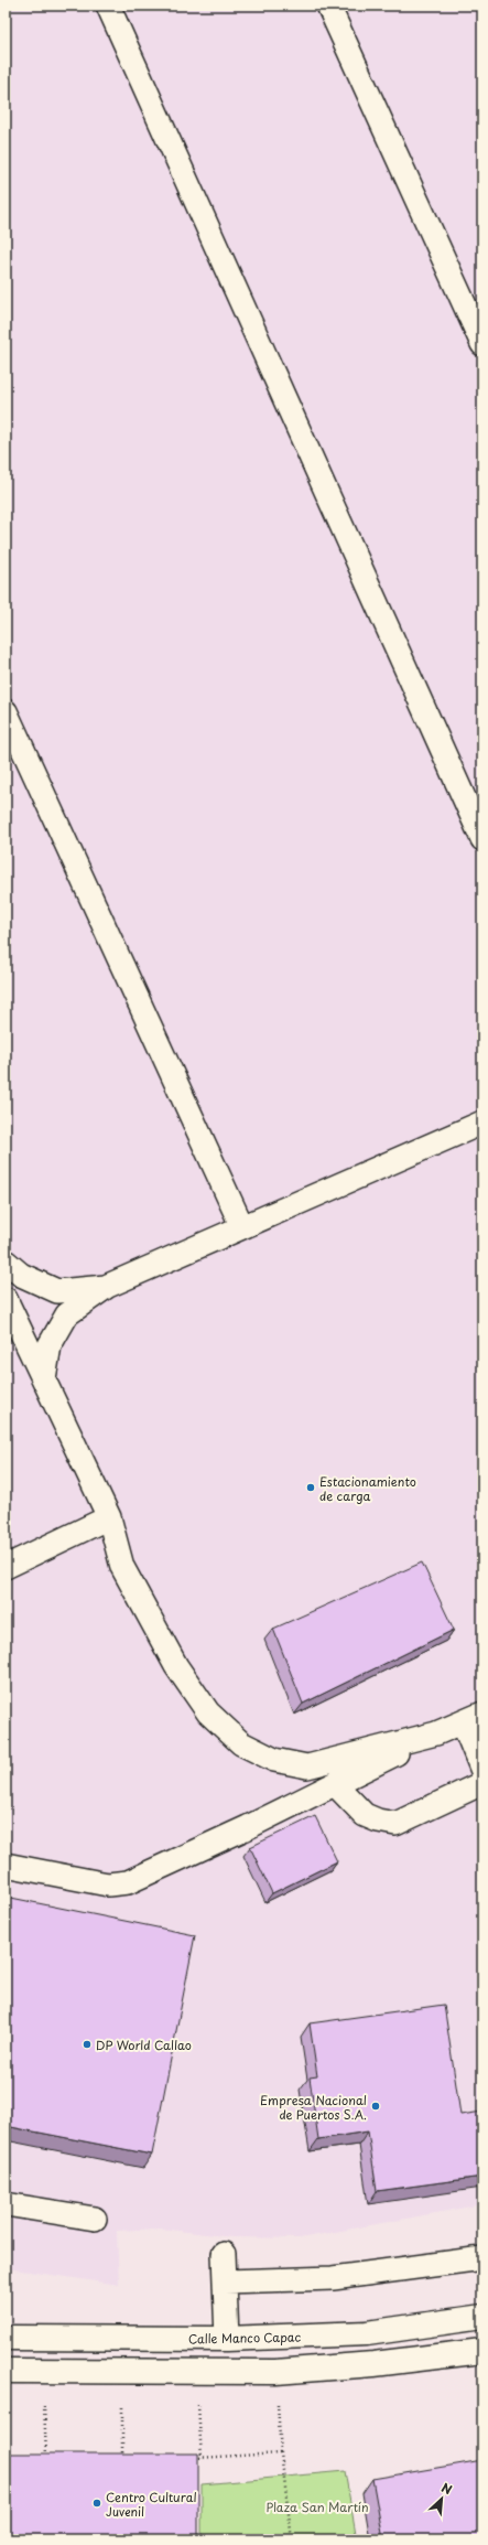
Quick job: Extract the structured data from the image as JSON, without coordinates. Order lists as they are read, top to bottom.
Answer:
{
  "streets": {
    "main road": ["Calle Manco Capac"]
  },
  "parks": ["Plaza San Martín"],
  "places": [
    "Estacionamiento de carga",
    "DP World Callao",
    "Empresa Nacional de Puertos S.A.",
    "Centro Cultural Juvenil"
  ],
  "north": "top right"
}
